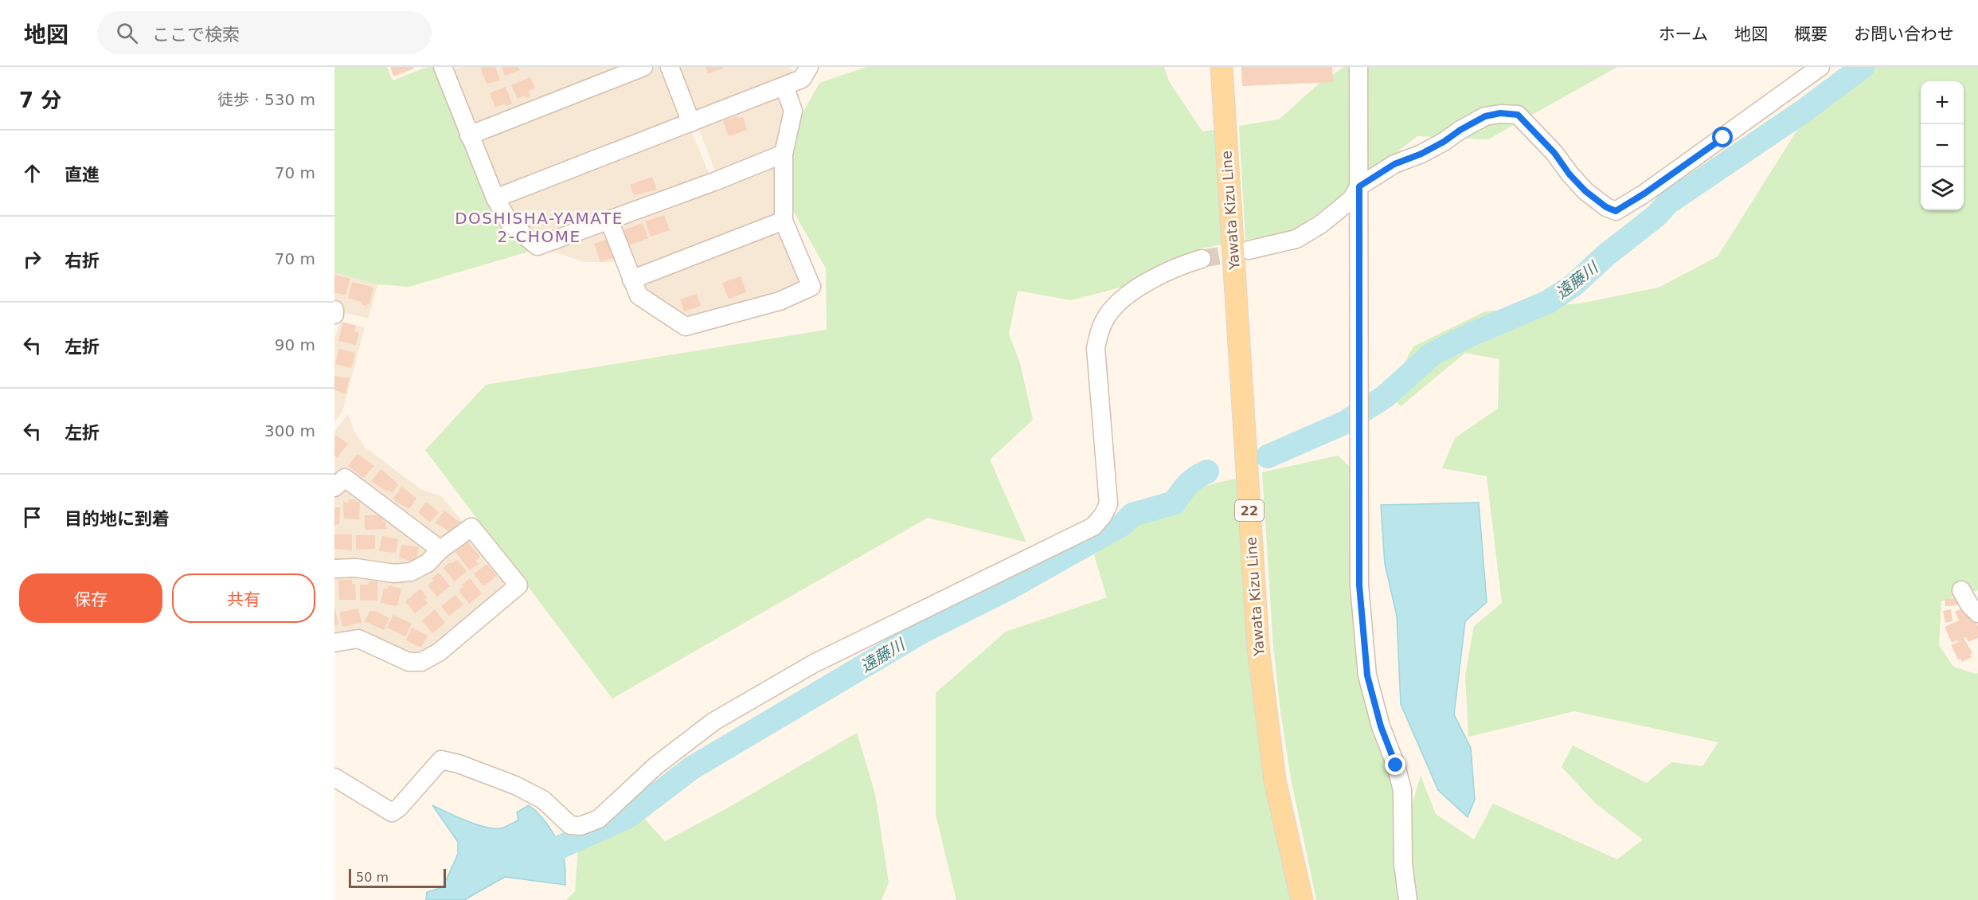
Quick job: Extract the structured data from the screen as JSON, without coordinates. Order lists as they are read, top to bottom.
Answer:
{
  "streets": {
    "main road": ["Yawata Kizu Line", "22"]
  },
  "districts": ["DOSHISHA-YAMATE 2-CHOME"],
  "water": ["遠藤川"],
  "scale_bar": "50 m",
  "page": {
    "header": "地図",
    "search": "ここで検索",
    "nav": [
      "ホーム",
      "地図",
      "概要",
      "お問い合わせ"
    ],
    "heading": ["7 分", "徒歩 · 530 m"],
    "map_buttons": ["+", "−"],
    "list": [
      ["直進", "70 m"],
      ["右折", "70 m"],
      ["左折", "90 m"],
      ["左折", "300 m"],
      "目的地に到着"
    ],
    "buttons": ["保存", "共有"],
    "scale": "50 m"
  }
}
